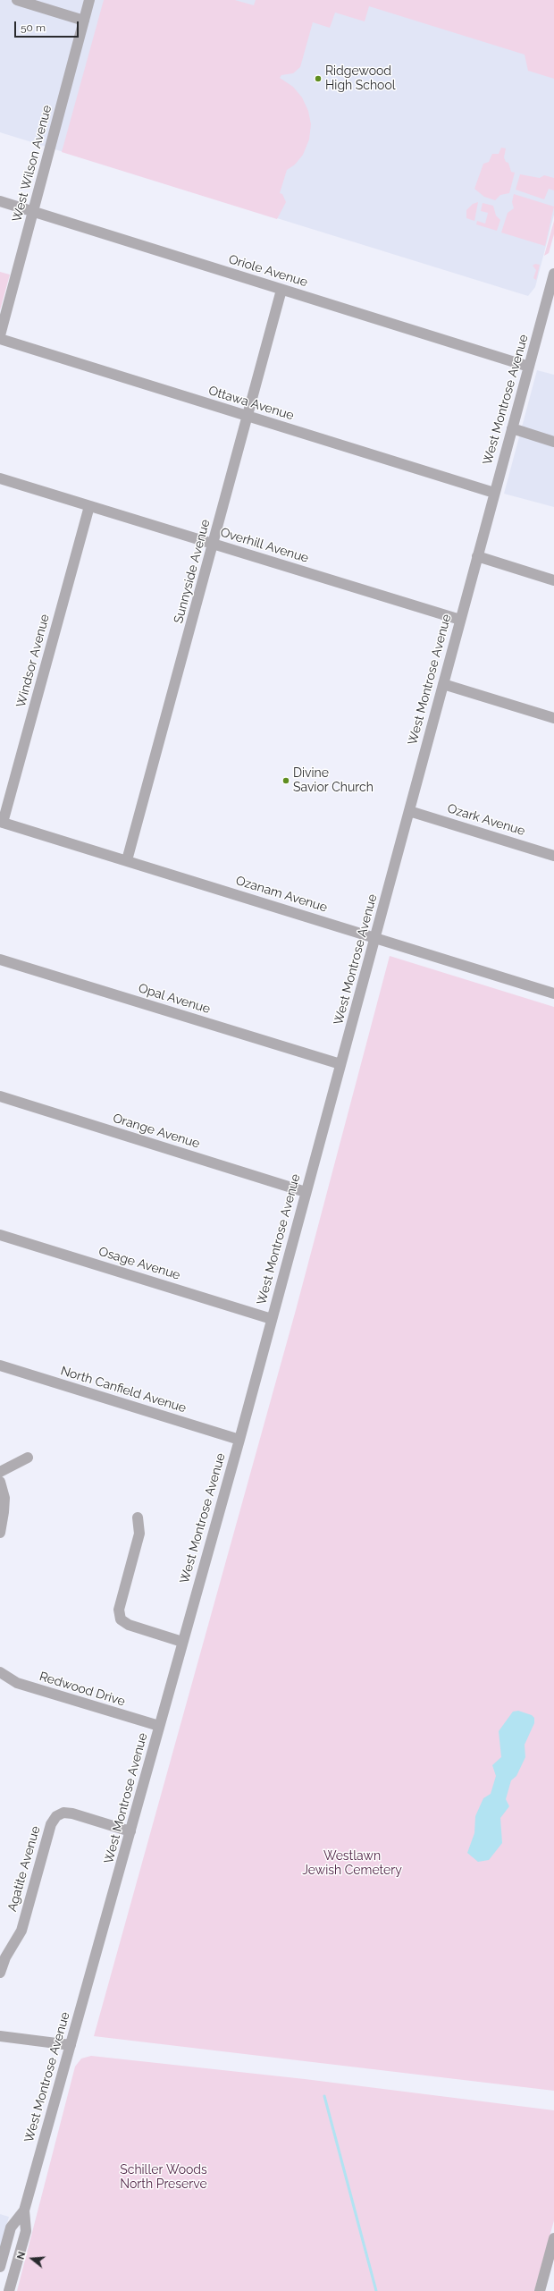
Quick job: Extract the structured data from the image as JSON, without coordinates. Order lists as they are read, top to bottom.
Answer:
{
  "streets": {
    "street": [
      "West Wilson Avenue",
      "Oriole Avenue",
      "West Montrose Avenue",
      "Ottawa Avenue",
      "Overhill Avenue",
      "Sunnyside Avenue",
      "Windsor Avenue",
      "Ozark Avenue",
      "Ozanam Avenue",
      "Opal Avenue",
      "Orange Avenue",
      "Osage Avenue",
      "North Canfield Avenue",
      "Redwood Drive",
      "Agatite Avenue"
    ]
  },
  "crossings": [
    ["West Wilson Avenue", "Oriole Avenue"],
    ["Oriole Avenue", "West Montrose Avenue"],
    ["Oriole Avenue", "Sunnyside Avenue"],
    ["West Montrose Avenue", "Ottawa Avenue"],
    ["West Montrose Avenue", "Overhill Avenue"],
    ["West Montrose Avenue", "Ozark Avenue"],
    ["West Montrose Avenue", "Ozanam Avenue"],
    ["West Montrose Avenue", "Opal Avenue"],
    ["West Montrose Avenue", "Orange Avenue"],
    ["West Montrose Avenue", "Osage Avenue"],
    ["West Montrose Avenue", "North Canfield Avenue"],
    ["West Montrose Avenue", "Redwood Drive"],
    ["West Montrose Avenue", "Agatite Avenue"],
    ["Ottawa Avenue", "Sunnyside Avenue"],
    ["Overhill Avenue", "Sunnyside Avenue"],
    ["Overhill Avenue", "Windsor Avenue"],
    ["Sunnyside Avenue", "Ozanam Avenue"],
    ["Windsor Avenue", "Ozanam Avenue"]
  ],
  "parks": ["Westlawn Jewish Cemetery", "Schiller Woods North Preserve"],
  "places": ["Ridgewood High School", "Divine Savior Church"],
  "scale_bar": "50 m",
  "north": "left"
}
